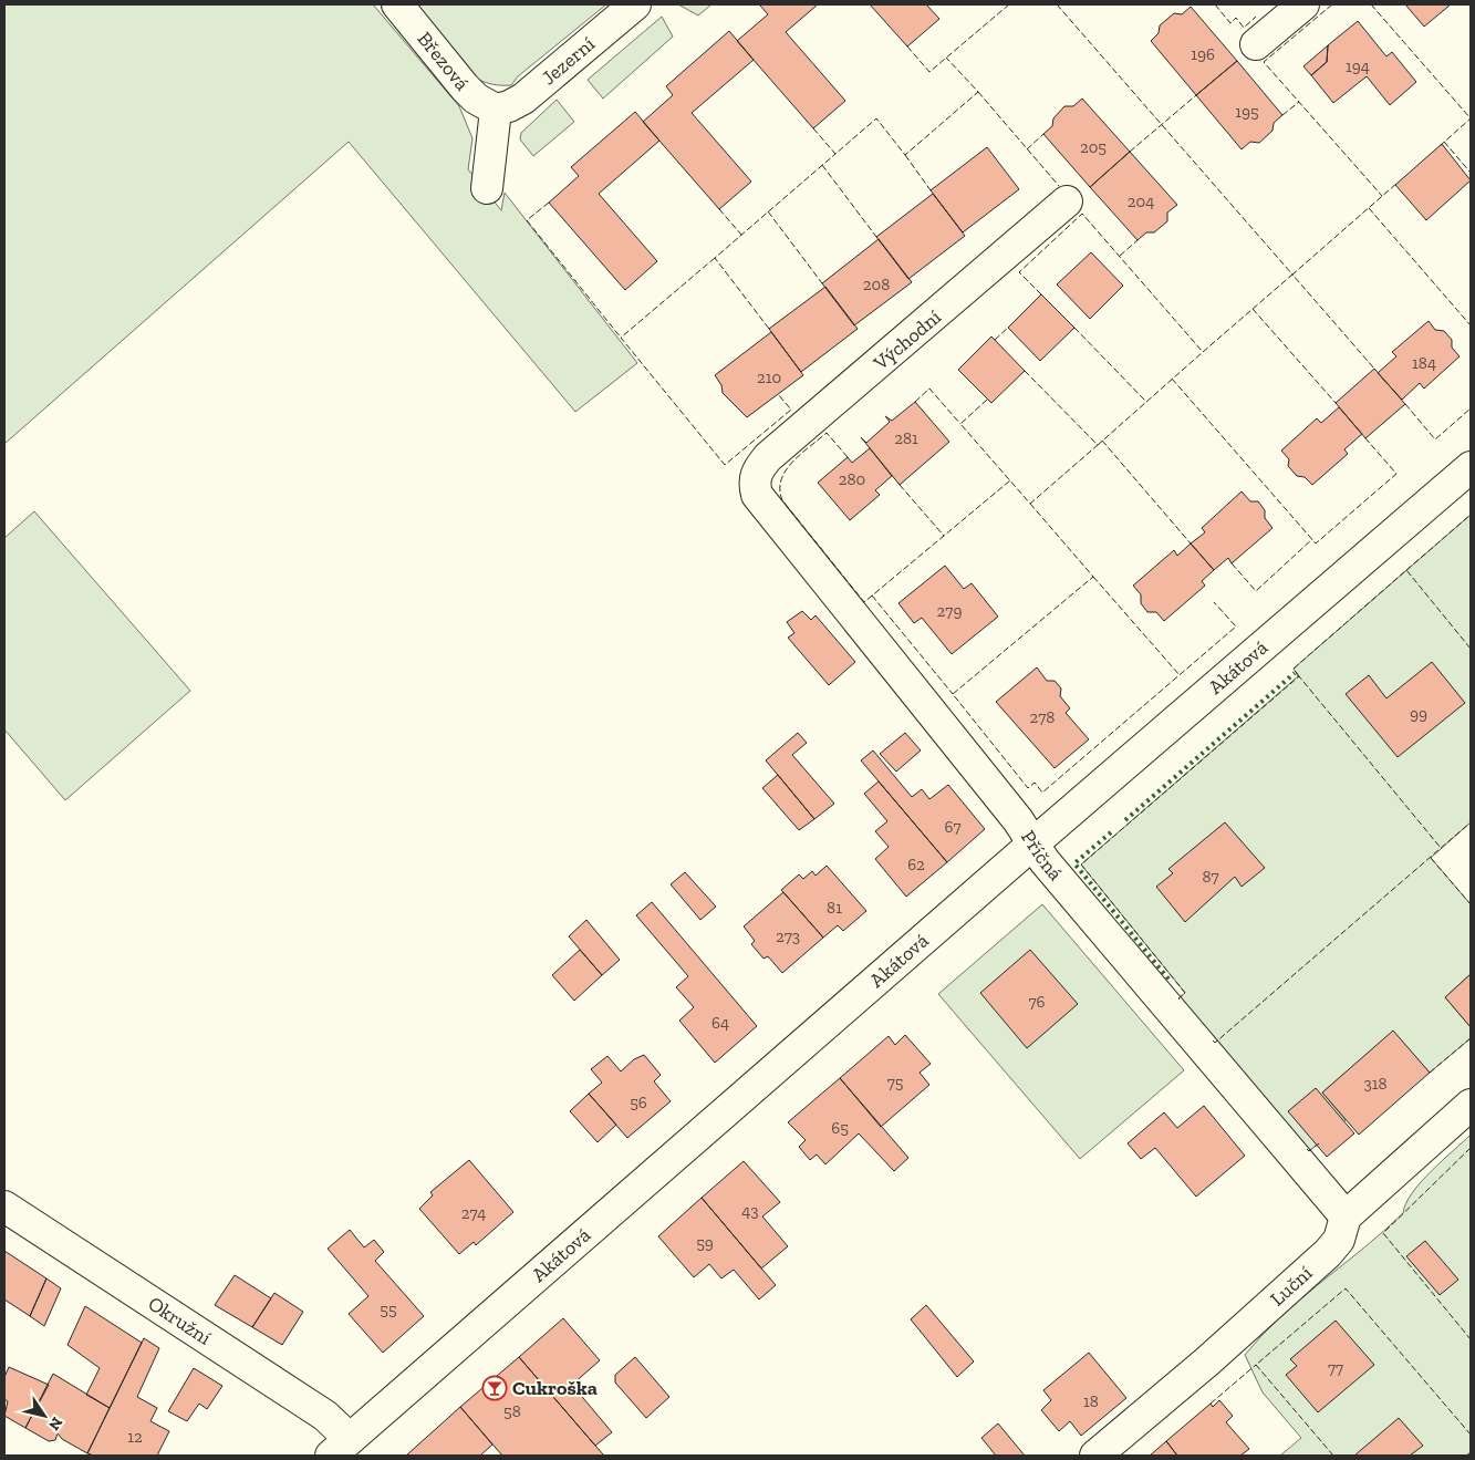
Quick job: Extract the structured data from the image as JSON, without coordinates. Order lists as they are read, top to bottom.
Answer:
{
  "streets": {
    "street": [
      "Březová",
      "Jezerní",
      "Východní",
      "Akátová",
      "Příčná",
      "Luční",
      "Okružní"
    ]
  },
  "crossings": [
    ["Březová", "Jezerní"],
    ["Východní", "Příčná"],
    ["Akátová", "Příčná"],
    ["Akátová", "Okružní"],
    ["Příčná", "Luční"]
  ],
  "places": {
    "bar": ["Cukroška"]
  },
  "house_numbers": [
    "196",
    "194",
    "195",
    "205",
    "204",
    "208",
    "184",
    "210",
    "281",
    "280",
    "279",
    "99",
    "278",
    "67",
    "62",
    "87",
    "81",
    "273",
    "76",
    "64",
    "75",
    "318",
    "56",
    "65",
    "43",
    "274",
    "59",
    "55",
    "77",
    "18",
    "58",
    "12"
  ],
  "north": "bottom right"
}
